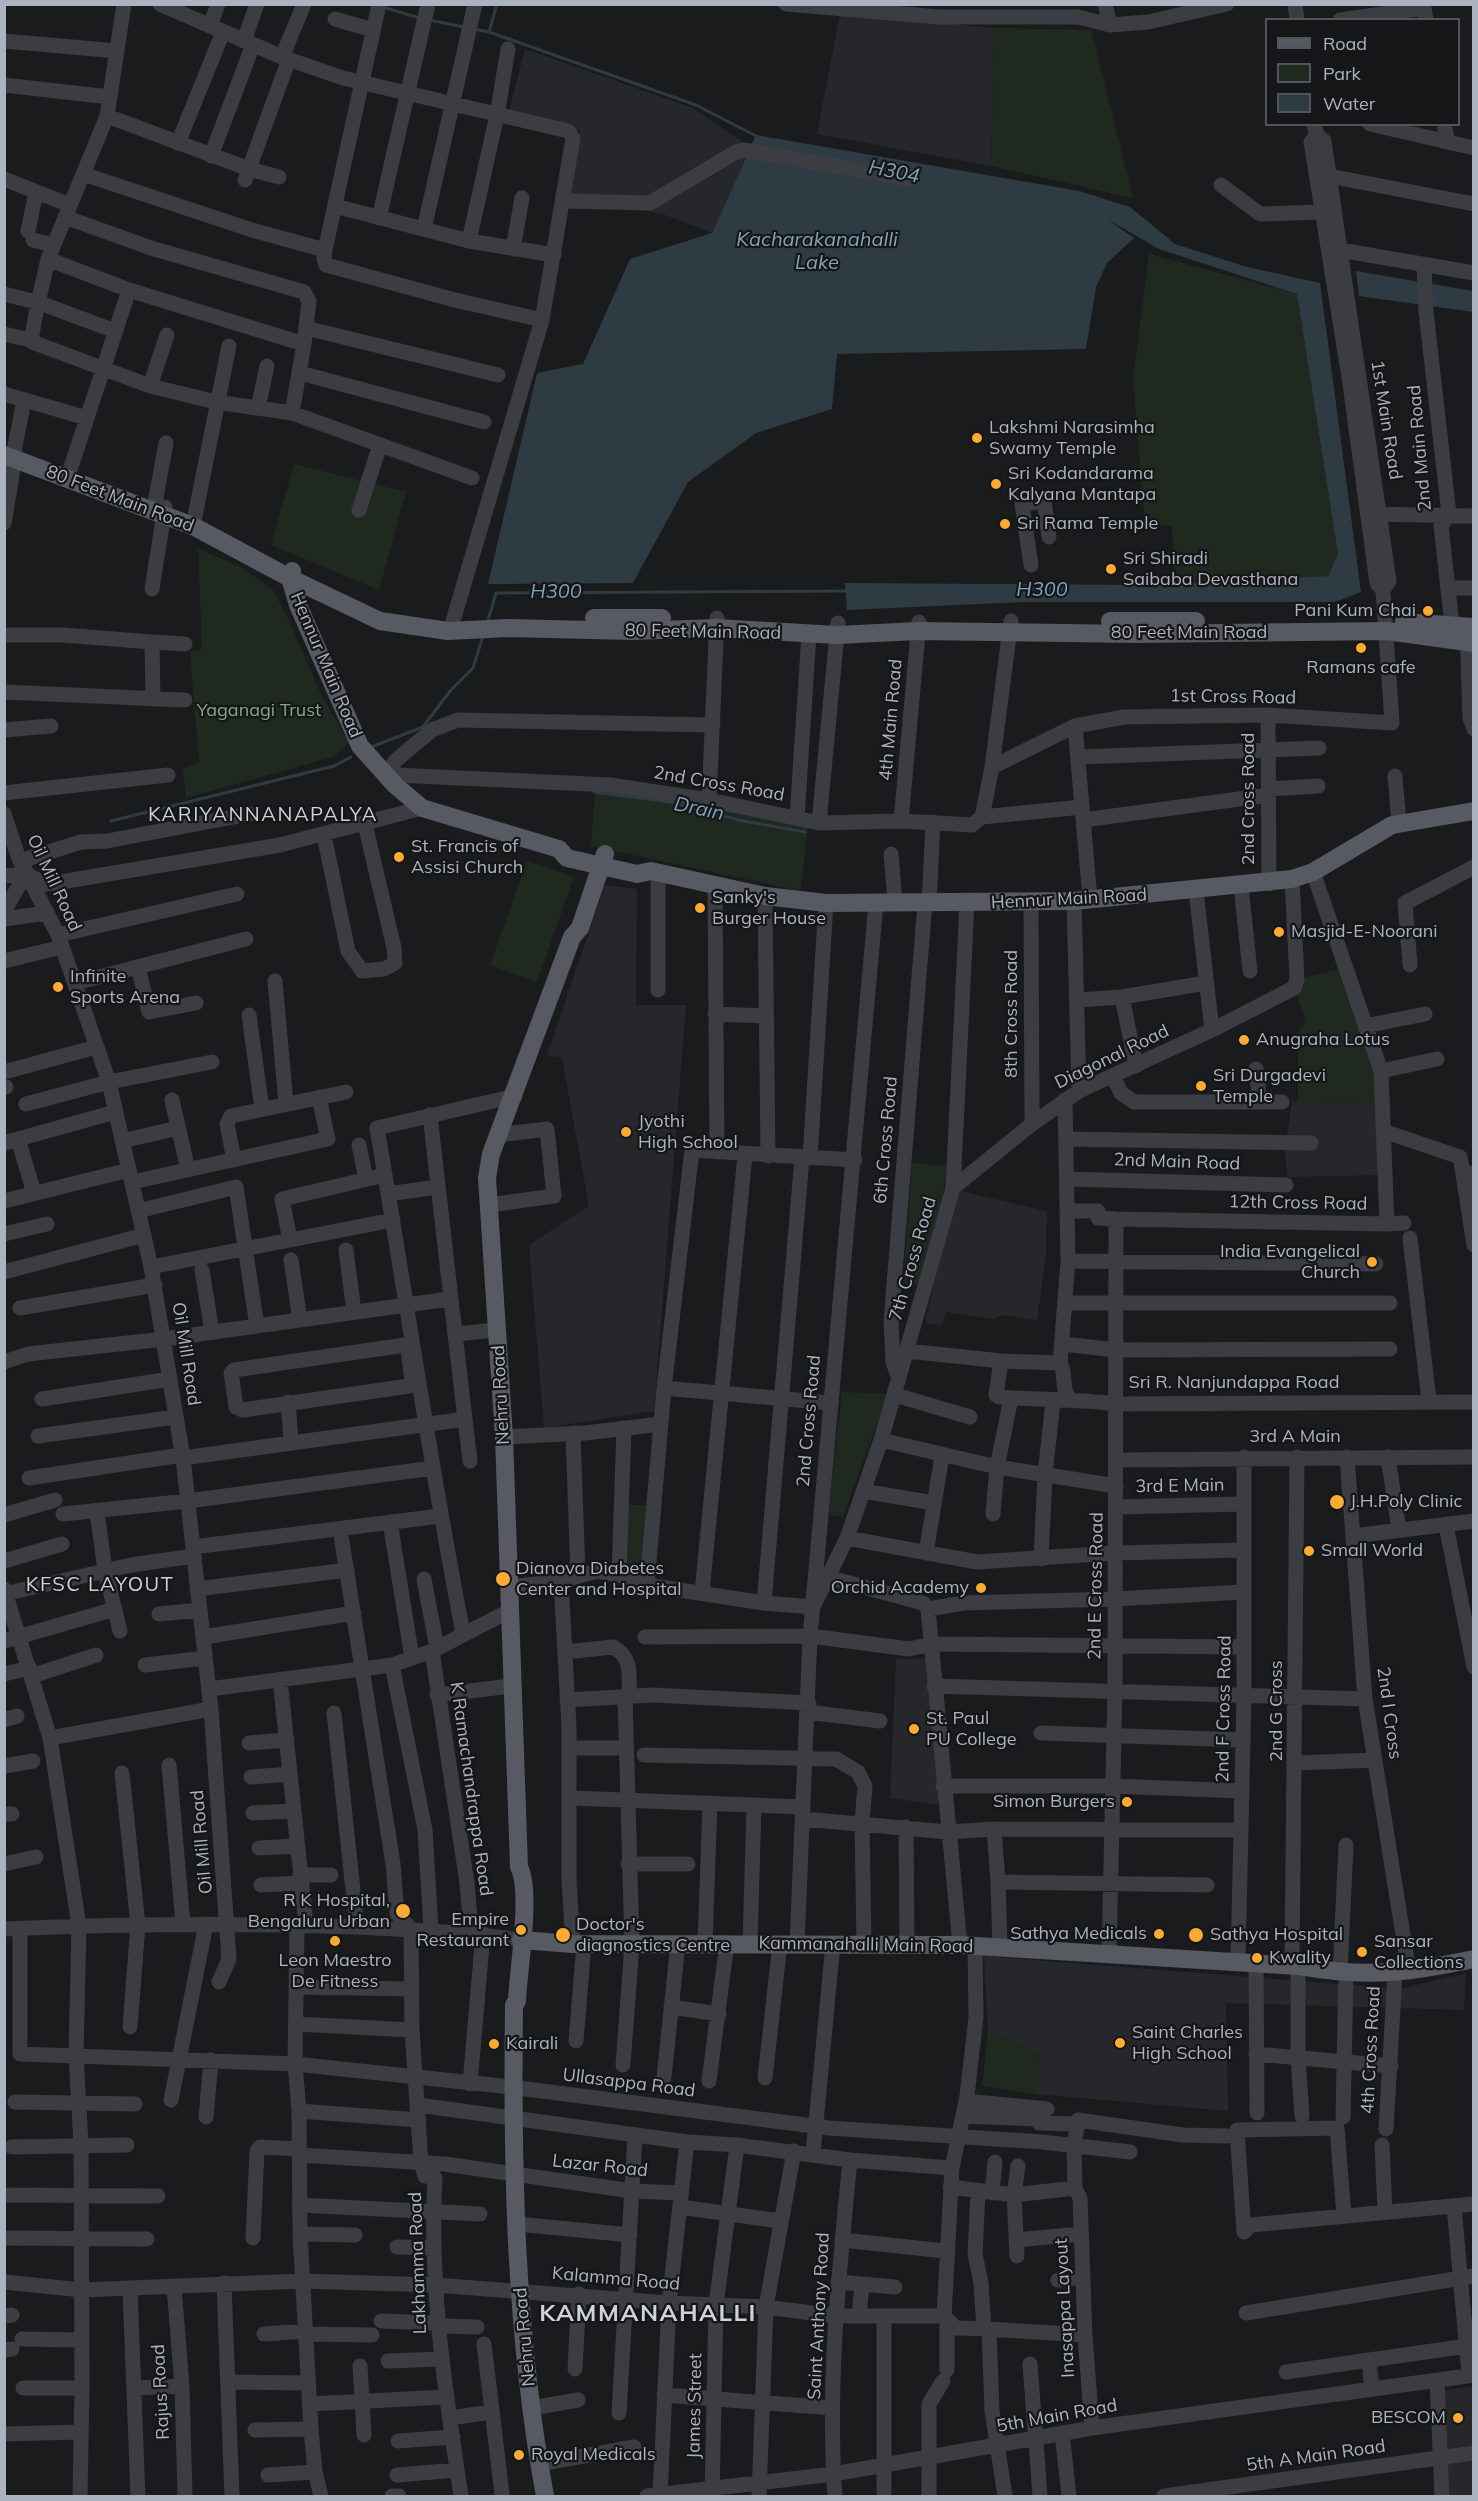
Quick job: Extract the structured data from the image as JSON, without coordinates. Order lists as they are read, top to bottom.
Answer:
{
  "streets": {
    "main road": [
      "80 Feet Main Road",
      "Hennur Main Road",
      "Nehru Road",
      "Kammanahalli Main Road"
    ],
    "street": [
      "1st Main Road",
      "2nd Main Road",
      "1st Cross Road",
      "4th Main Road",
      "2nd Cross Road",
      "Oil Mill Road",
      "8th Cross Road",
      "Diagonal Road",
      "6th Cross Road",
      "12th Cross Road",
      "7th Cross Road",
      "Sri R. Nanjundappa Road",
      "3rd A Main",
      "3rd E Main",
      "2nd E Cross Road",
      "2nd F Cross Road",
      "2nd G Cross",
      "2nd I Cross",
      "K Ramachandrappa Road",
      "4th Cross Road",
      "Ullasappa Road",
      "Lazar Road",
      "Lakhamma Road",
      "Kalamma Road",
      "Inasappa Layout",
      "Saint Anthony Road",
      "Rajus Road",
      "James Street",
      "5th Main Road",
      "5th A Main Road"
    ]
  },
  "crossings": [
    ["2nd Main Road", "80 Feet Main Road"],
    ["80 Feet Main Road", "Hennur Main Road"],
    ["80 Feet Main Road", "1st Cross Road"],
    ["80 Feet Main Road", "4th Main Road"],
    ["Hennur Main Road", "2nd Cross Road"],
    ["Hennur Main Road", "8th Cross Road"],
    ["Hennur Main Road", "Diagonal Road"],
    ["Hennur Main Road", "6th Cross Road"],
    ["Hennur Main Road", "12th Cross Road"],
    ["Hennur Main Road", "7th Cross Road"],
    ["Hennur Main Road", "Nehru Road"],
    ["1st Cross Road", "2nd Cross Road"],
    ["4th Main Road", "2nd Cross Road"],
    ["2nd Cross Road", "6th Cross Road"],
    ["2nd Cross Road", "7th Cross Road"],
    ["2nd Cross Road", "Kammanahalli Main Road"],
    ["Oil Mill Road", "Kammanahalli Main Road"],
    ["8th Cross Road", "Diagonal Road"],
    ["Diagonal Road", "7th Cross Road"],
    ["6th Cross Road", "7th Cross Road"],
    ["12th Cross Road", "2nd E Cross Road"],
    ["Sri R. Nanjundappa Road", "2nd E Cross Road"],
    ["Nehru Road", "Kammanahalli Main Road"],
    ["Nehru Road", "Ullasappa Road"],
    ["Nehru Road", "Lazar Road"],
    ["Nehru Road", "Kalamma Road"],
    ["3rd A Main", "2nd E Cross Road"],
    ["3rd A Main", "2nd F Cross Road"],
    ["3rd A Main", "2nd G Cross"],
    ["3rd A Main", "2nd I Cross"],
    ["3rd E Main", "2nd E Cross Road"],
    ["3rd E Main", "2nd F Cross Road"],
    ["2nd E Cross Road", "Kammanahalli Main Road"],
    ["2nd F Cross Road", "Kammanahalli Main Road"],
    ["2nd G Cross", "Kammanahalli Main Road"],
    ["2nd I Cross", "Kammanahalli Main Road"],
    ["2nd I Cross", "4th Cross Road"],
    ["K Ramachandrappa Road", "Kammanahalli Main Road"],
    ["K Ramachandrappa Road", "Ullasappa Road"],
    ["Kammanahalli Main Road", "4th Cross Road"],
    ["Kammanahalli Main Road", "Ullasappa Road"],
    ["Ullasappa Road", "Inasappa Layout"],
    ["Lazar Road", "James Street"],
    ["Lakhamma Road", "Kalamma Road"],
    ["Kalamma Road", "Inasappa Layout"],
    ["Kalamma Road", "Saint Anthony Road"],
    ["Kalamma Road", "Rajus Road"],
    ["Kalamma Road", "James Street"],
    ["Inasappa Layout", "5th Main Road"],
    ["Saint Anthony Road", "5th Main Road"],
    ["James Street", "5th Main Road"]
  ],
  "districts": ["KARIYANNANAPALYA", "KFSC LAYOUT", "KAMMANAHALLI"],
  "water": [
    "H304",
    "Kacharakanahalli Lake",
    "H300",
    "Drain"
  ],
  "parks": ["Yaganagi Trust"],
  "places": [
    "Lakshmi Narasimha Swamy Temple",
    "Sri Kodandarama Kalyana Mantapa",
    "Sri Rama Temple",
    "Sri Shiradi Saibaba Devasthana",
    "Pani Kum Chai",
    "Ramans cafe",
    "St. Francis of Assisi Church",
    "Sanky's Burger House",
    "Masjid-E-Noorani",
    "Infinite Sports Arena",
    "Anugraha Lotus",
    "Sri Durgadevi Temple",
    "Jyothi High School",
    "India Evangelical Church",
    "J.H.Poly Clinic",
    "Small World",
    "Dianova Diabetes Center and Hospital",
    "Orchid Academy",
    "St. Paul PU College",
    "Simon Burgers",
    "R K Hospital, Bengaluru Urban",
    "Empire Restaurant",
    "Sathya Medicals",
    "Doctor's diagnostics Centre",
    "Sathya Hospital",
    "Leon Maestro De Fitness",
    "Sansar Collections",
    "Kwality",
    "Saint Charles High School",
    "Kairali",
    "BESCOM",
    "Royal Medicals"
  ],
  "legend": ["Road", "Park", "Water"]
}
